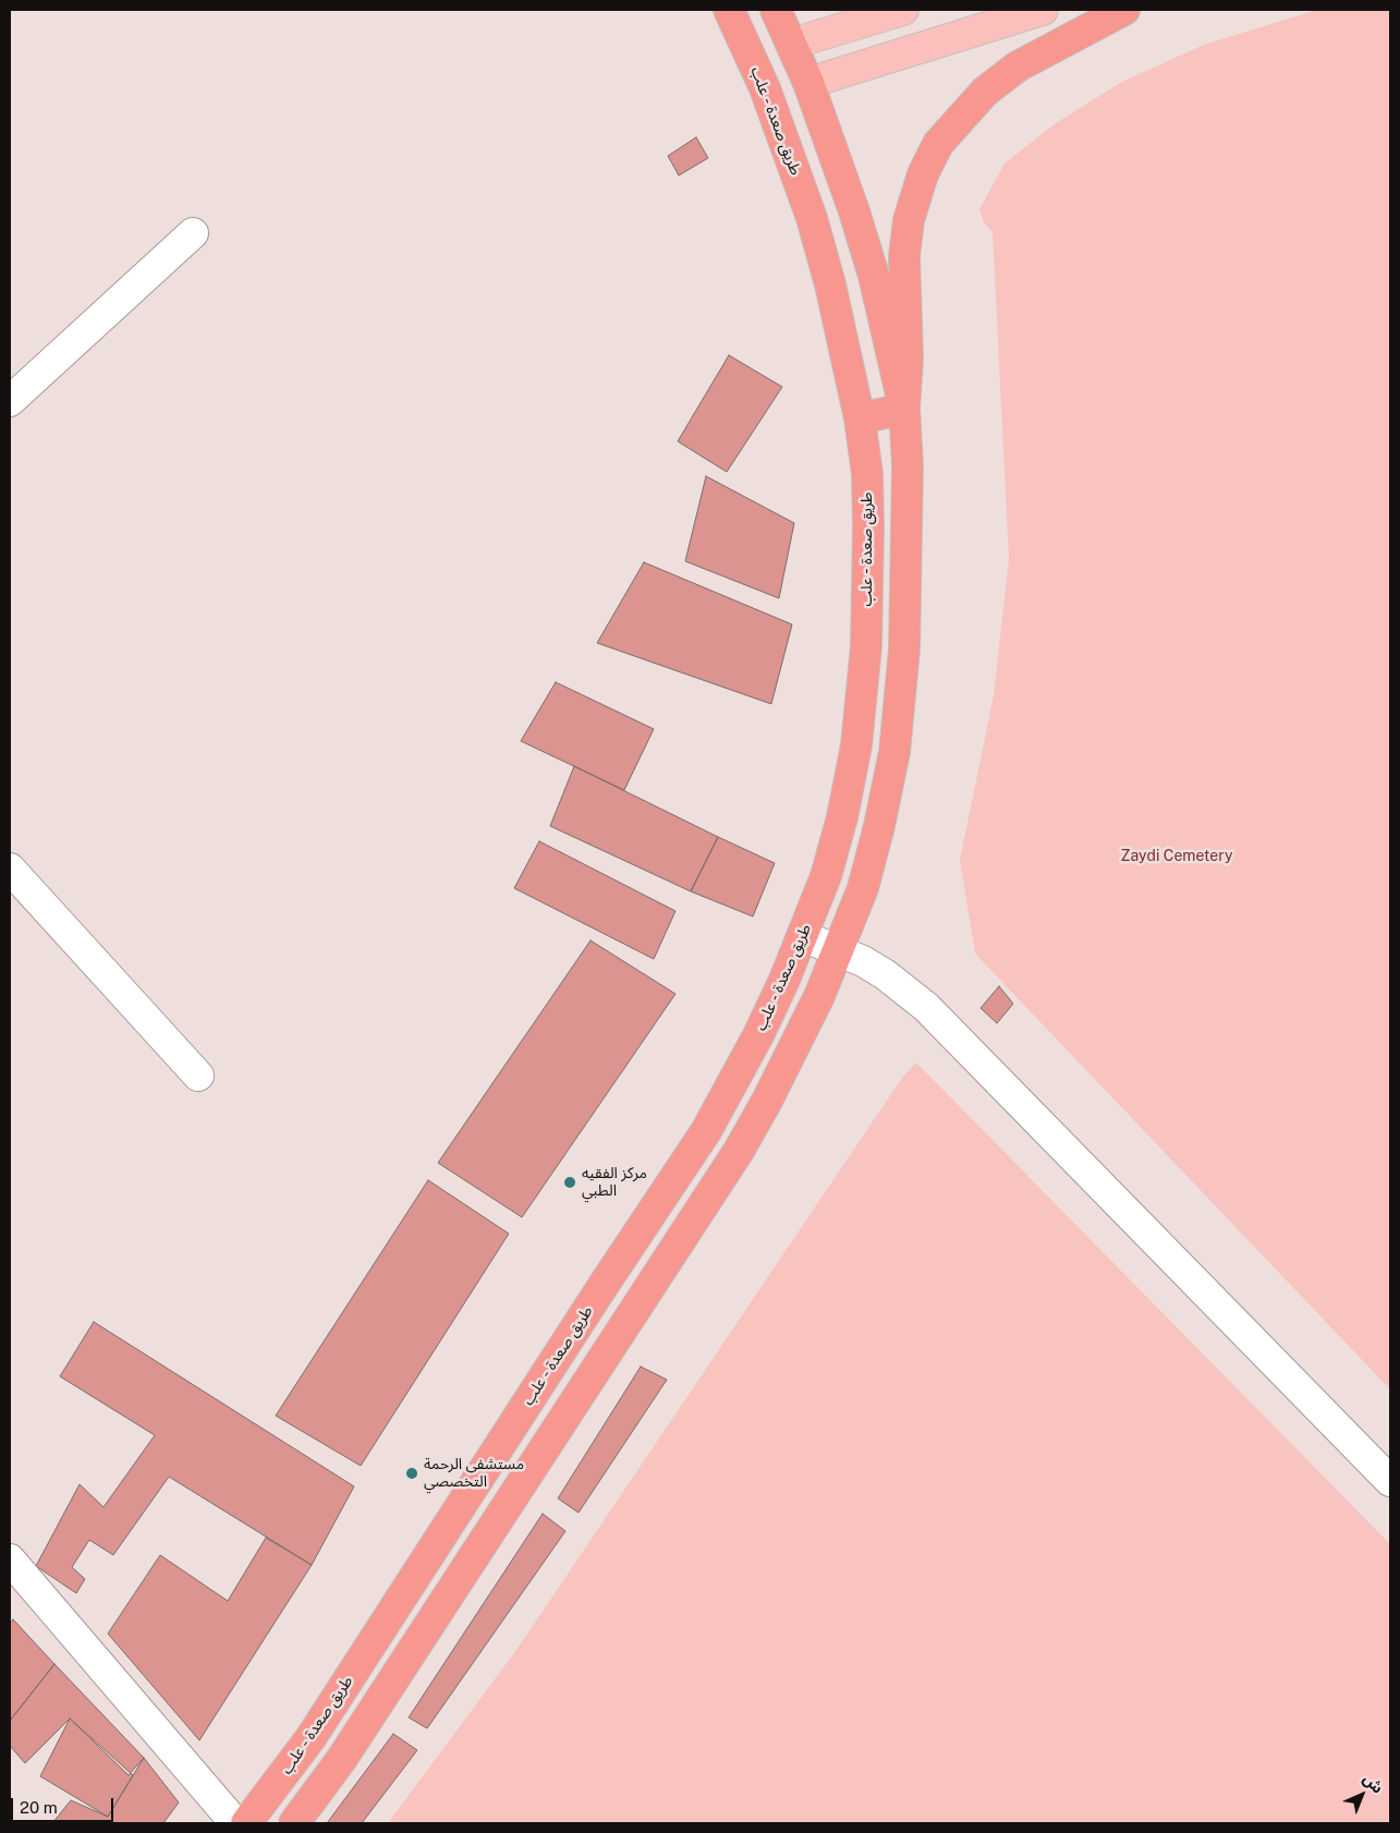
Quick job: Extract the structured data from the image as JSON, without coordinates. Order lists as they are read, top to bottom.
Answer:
{
  "streets": {
    "highway": ["طريق صعدة - علب"]
  },
  "parks": ["Zaydi Cemetery"],
  "places": ["مركز الفقيه الطبي", "مستشفى الرحمة التخصصي"],
  "scale_bar": "20 m",
  "north": "top right"
}
